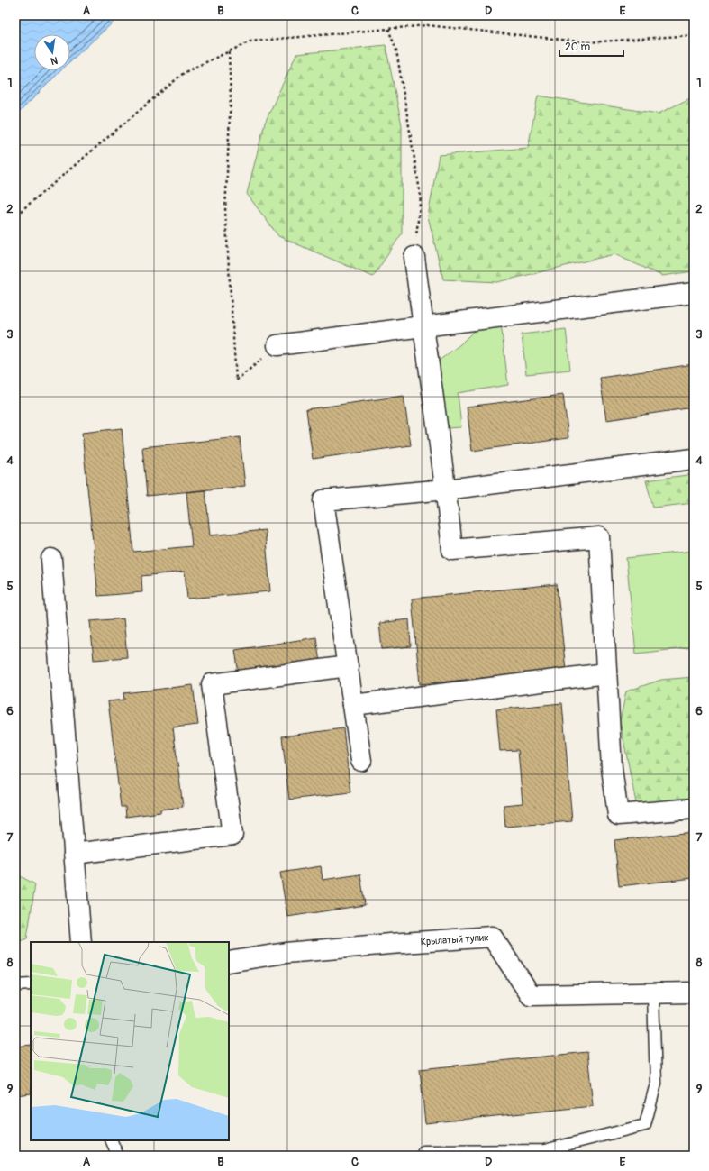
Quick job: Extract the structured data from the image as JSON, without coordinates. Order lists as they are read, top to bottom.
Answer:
{
  "streets": {
    "street": ["Крылатый тупик"]
  },
  "scale_bar": "20 m",
  "north": "bottom",
  "grid": {
    "columns": [
      "A",
      "B",
      "C",
      "D",
      "E"
    ],
    "rows": [
      "1",
      "2",
      "3",
      "4",
      "5",
      "6",
      "7",
      "8",
      "9"
    ]
  }
}
